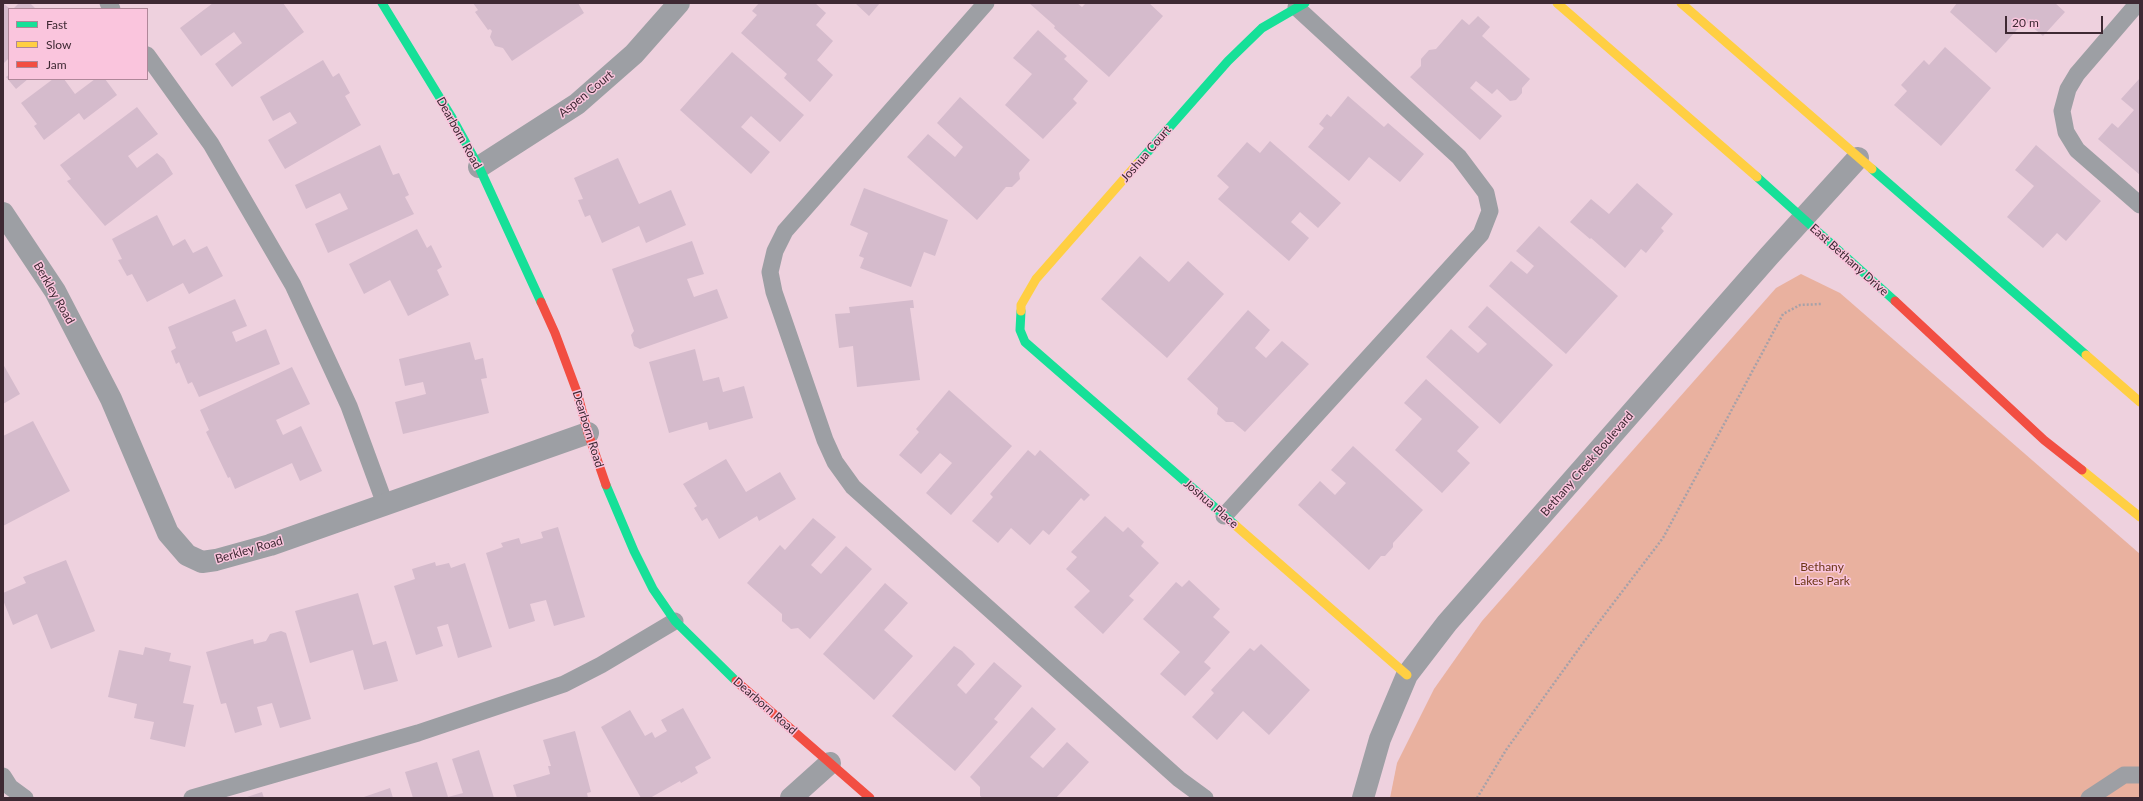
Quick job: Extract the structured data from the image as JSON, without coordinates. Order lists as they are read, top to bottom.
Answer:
{
  "streets": {
    "street": [
      "Aspen Court",
      "Dearborn Road",
      "Joshua Court",
      "East Bethany Drive",
      "Berkley Road",
      "Bethany Creek Boulevard",
      "Joshua Place"
    ]
  },
  "crossings": [
    ["Aspen Court", "Dearborn Road"],
    ["Dearborn Road", "Berkley Road"],
    ["Joshua Court", "Joshua Place"],
    ["East Bethany Drive", "Bethany Creek Boulevard"],
    ["Bethany Creek Boulevard", "Joshua Place"]
  ],
  "parks": ["Bethany Lakes Park"],
  "legend": ["Fast", "Slow", "Jam"],
  "scale_bar": "20 m"
}
